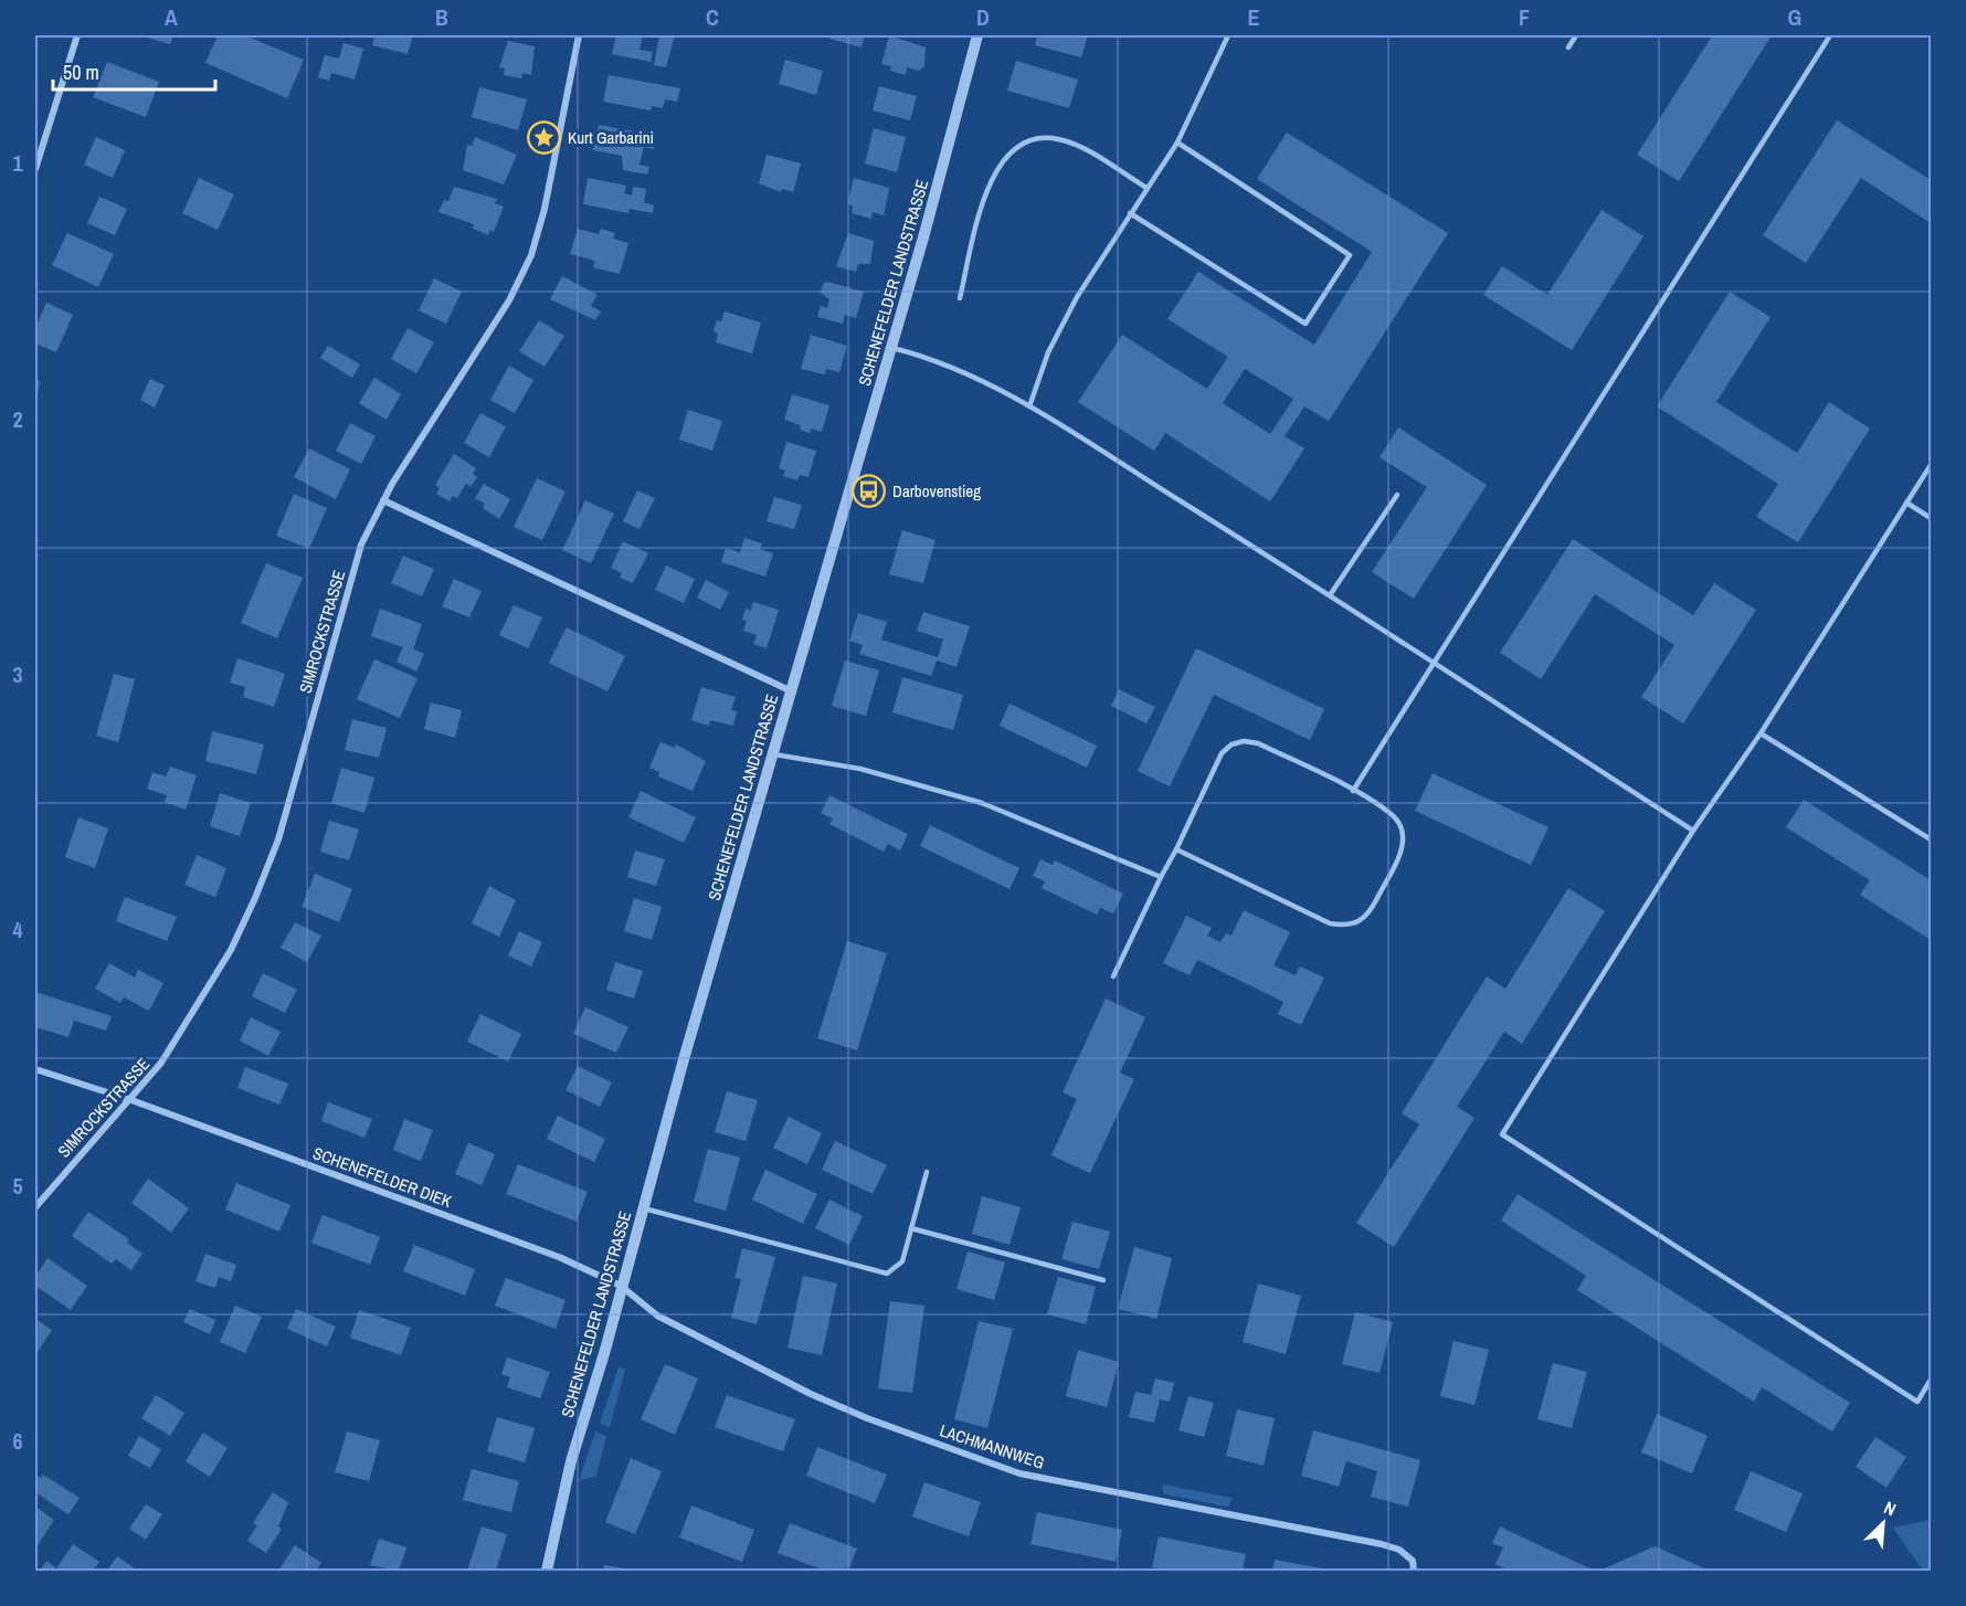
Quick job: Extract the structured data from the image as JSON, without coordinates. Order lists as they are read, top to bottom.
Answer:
{
  "streets": {
    "street": [
      "SCHENEFELDER LANDSTRASSE",
      "SIMROCKSTRASSE",
      "SCHENEFELDER DIEK",
      "LACHMANNWEG"
    ]
  },
  "crossings": [
    ["SCHENEFELDER LANDSTRASSE", "SCHENEFELDER DIEK"],
    ["SCHENEFELDER LANDSTRASSE", "LACHMANNWEG"],
    ["SIMROCKSTRASSE", "SCHENEFELDER DIEK"],
    ["SCHENEFELDER DIEK", "LACHMANNWEG"]
  ],
  "places": {
    "place": ["Kurt Garbarini"],
    "bus stop": ["Darbovenstieg"]
  },
  "scale_bar": "50 m",
  "north": "top right",
  "grid": {
    "columns": [
      "A",
      "B",
      "C",
      "D",
      "E",
      "F",
      "G"
    ],
    "rows": [
      "1",
      "2",
      "3",
      "4",
      "5",
      "6"
    ]
  }
}
